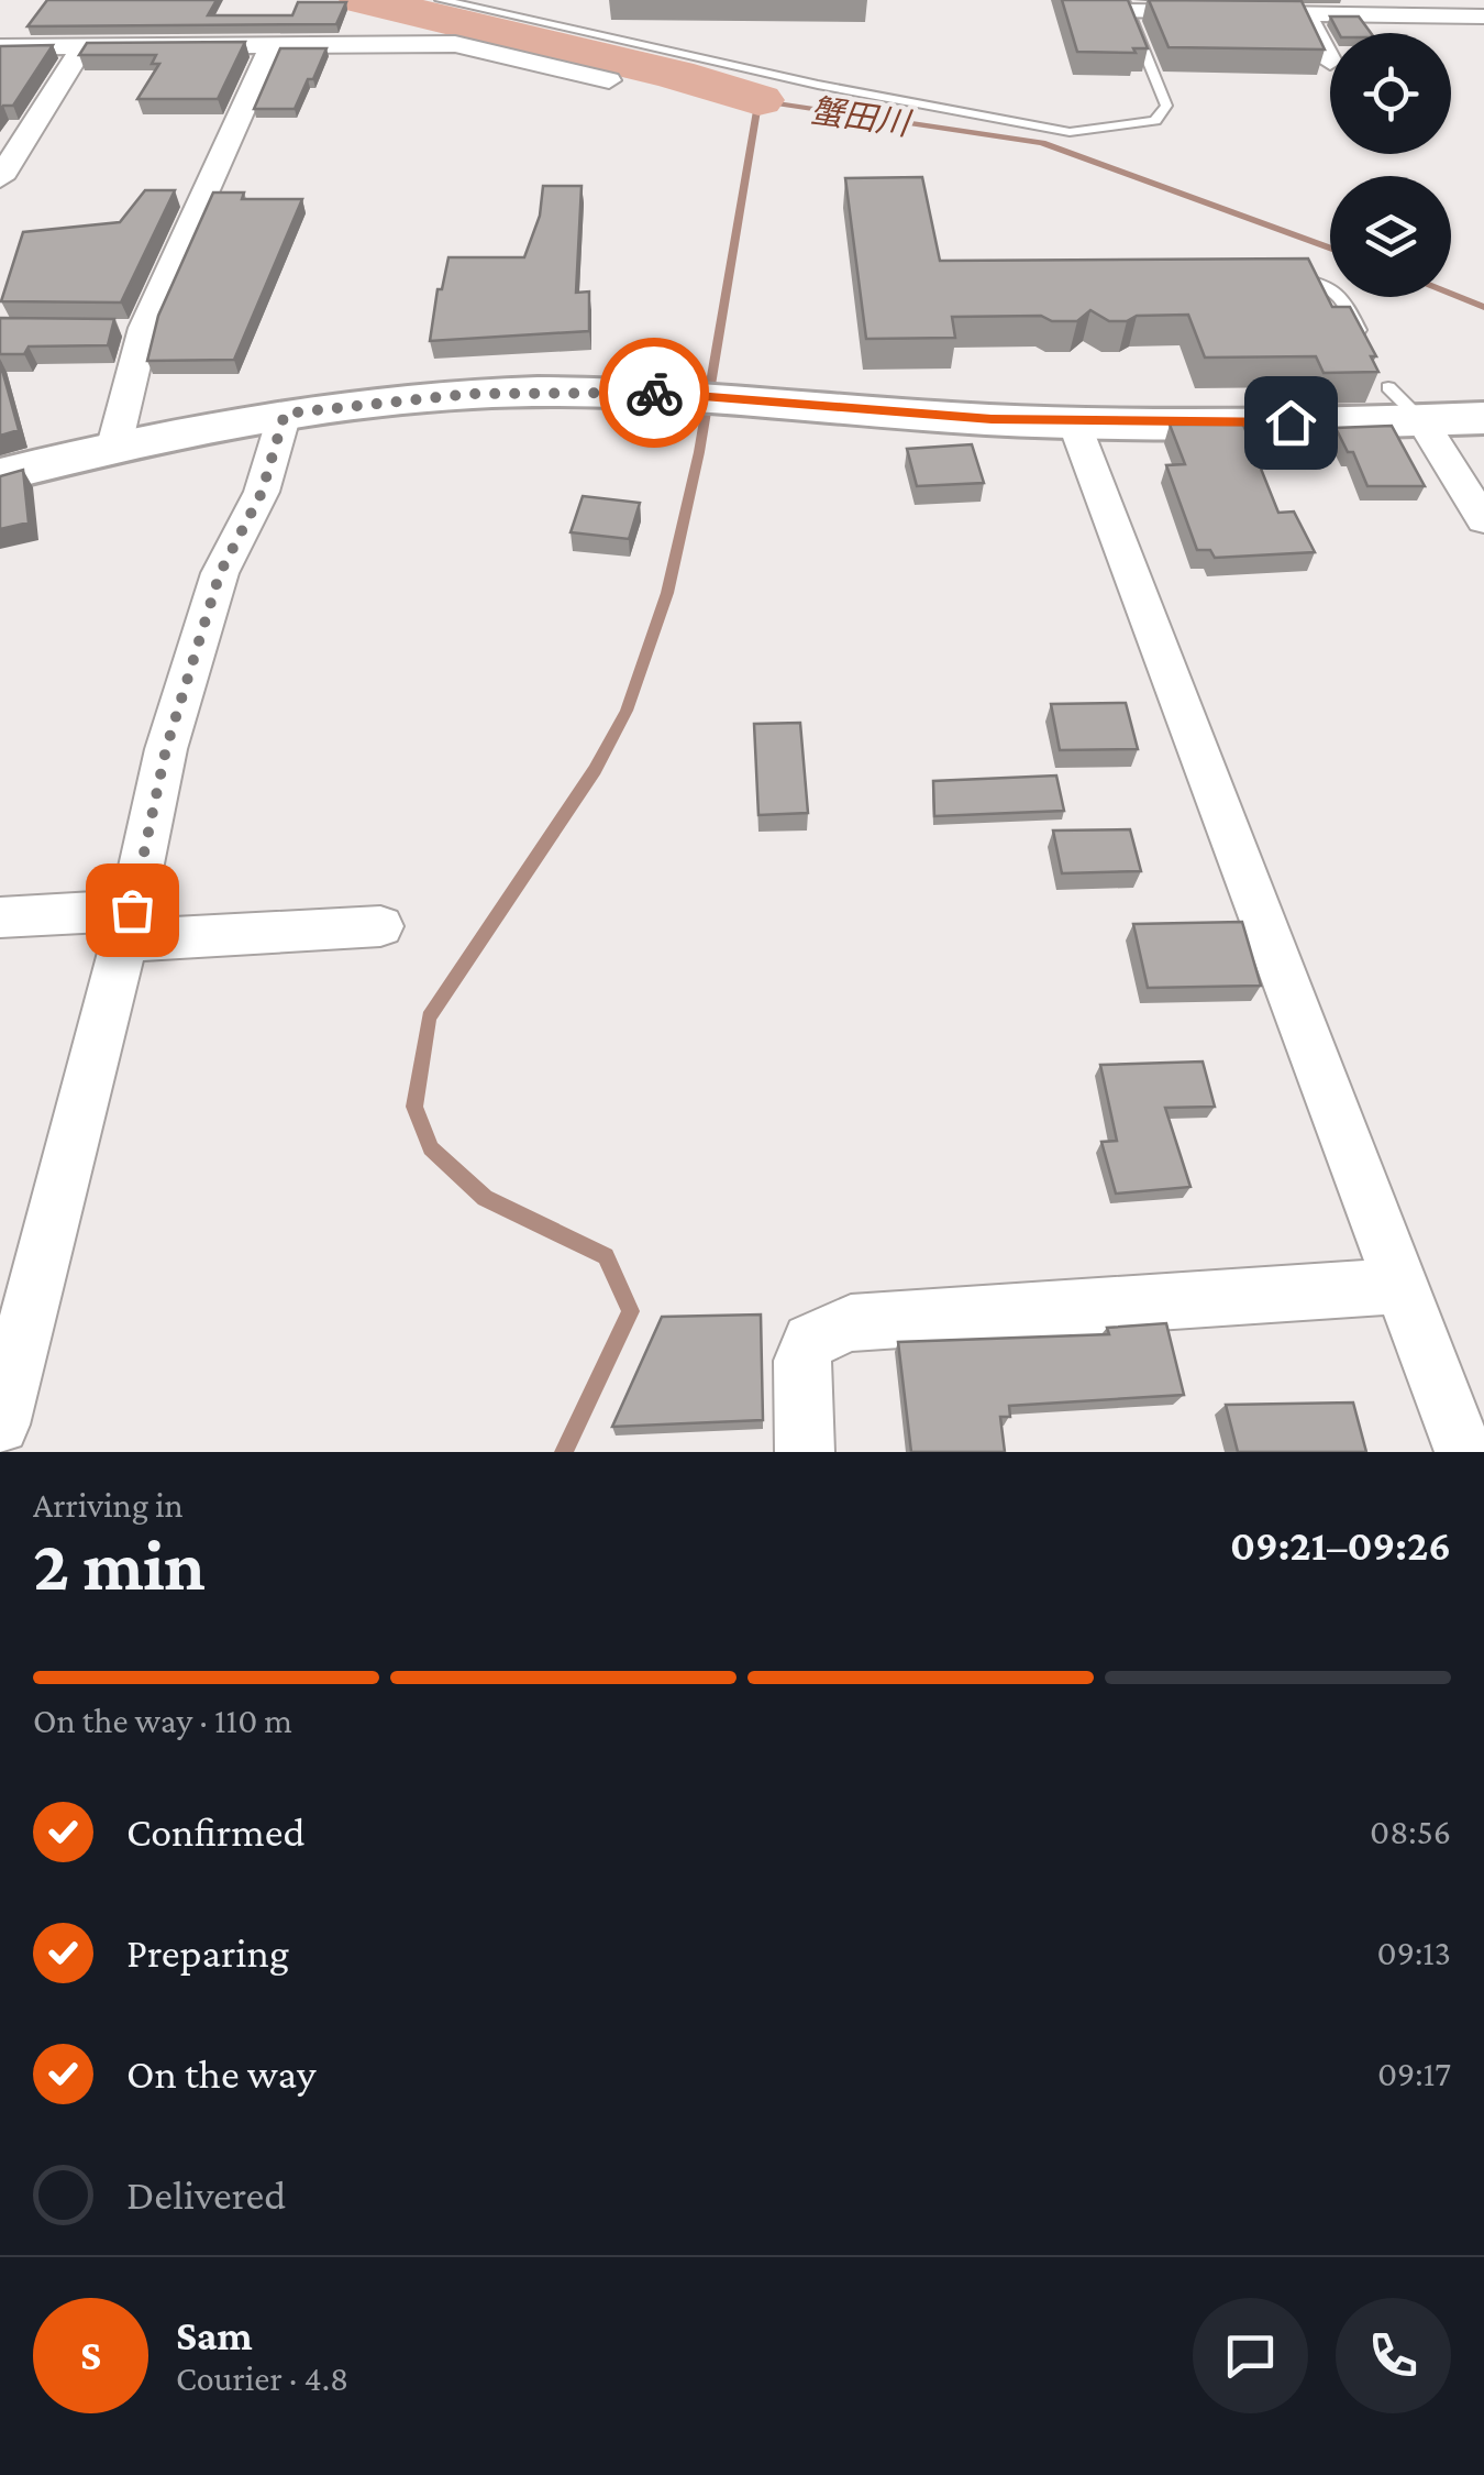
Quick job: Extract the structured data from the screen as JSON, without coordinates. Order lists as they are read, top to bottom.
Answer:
{
  "water": ["蟹田川"],
  "page": {
    "heading": ["2 min", "Arriving in", "09:21–09:26"],
    "panel": ["Sam", "Courier · 4.8"],
    "bar": "On the way · 110 m",
    "list": [
      ["Confirmed", "08:56"],
      ["Preparing", "09:13"],
      ["On the way", "09:17"],
      "Delivered"
    ],
    "round": "S"
  }
}
